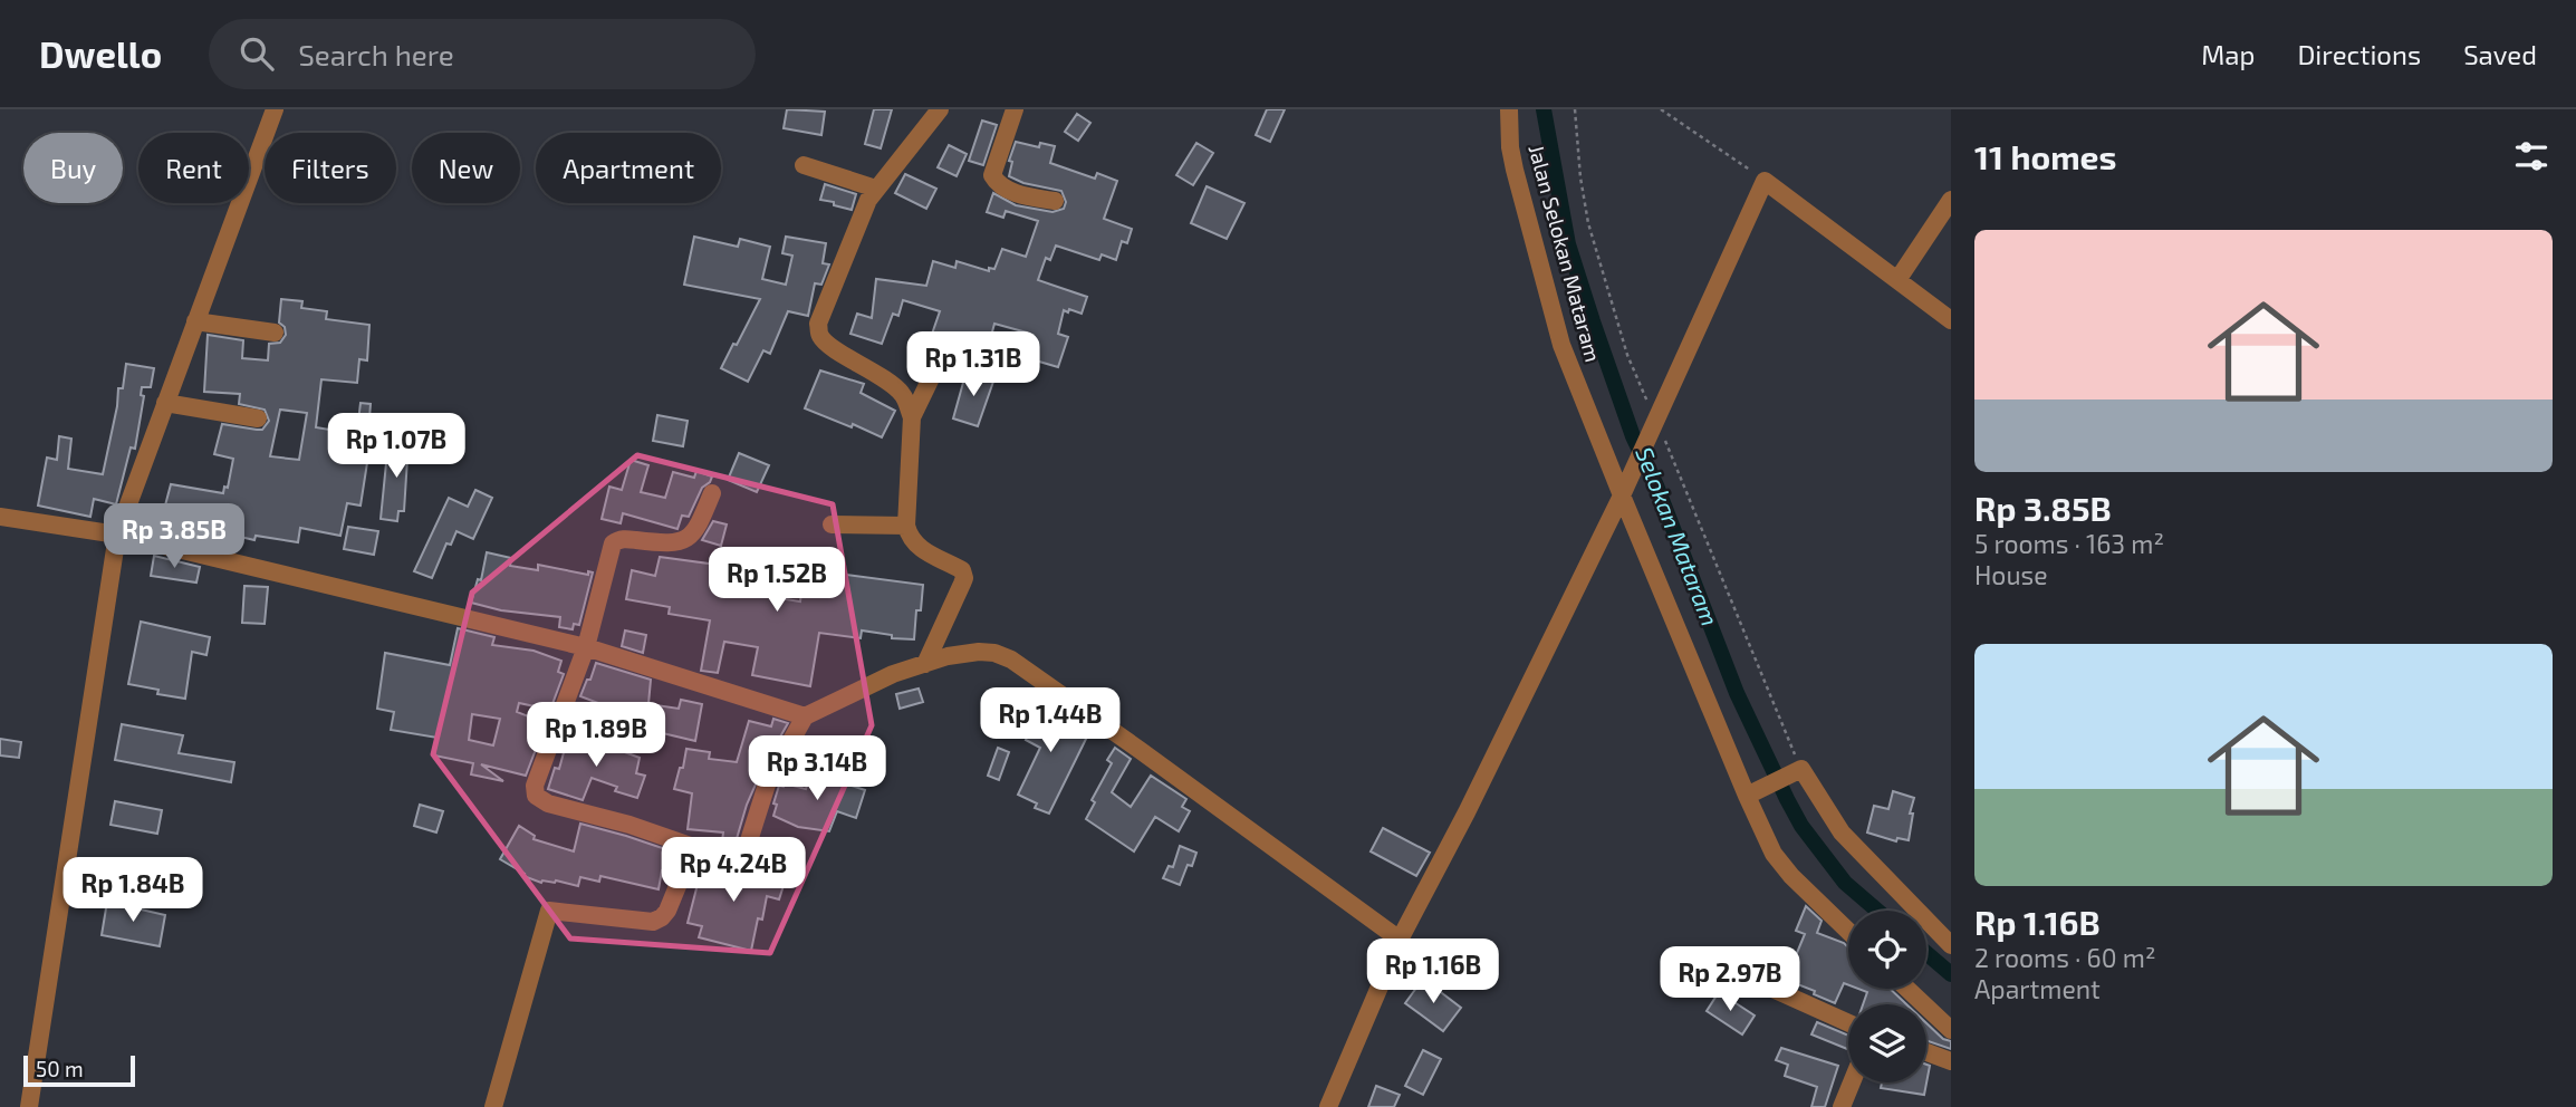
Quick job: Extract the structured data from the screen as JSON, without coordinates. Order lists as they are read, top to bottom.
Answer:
{
  "streets": {
    "street": ["Jalan Selokan Mataram"]
  },
  "water": ["Selokan Mataram"],
  "scale_bar": "50 m",
  "page": {
    "header": "Dwello",
    "search": "Search here",
    "nav": ["Map", "Directions", "Saved"],
    "heading": "11 homes",
    "chip": [
      "Buy",
      "Rent",
      "Filters",
      "New",
      "Apartment"
    ],
    "list": [
      {
        "name": "Rp 3.85B",
        "note": "5 rooms · 163 m² · House"
      },
      {
        "name": "Rp 1.16B",
        "note": "2 rooms · 60 m² · Apartment"
      }
    ],
    "price": [
      "Rp 1.31B",
      "Rp 1.07B",
      "Rp 3.85B",
      "Rp 1.52B",
      "Rp 1.44B",
      "Rp 1.89B",
      "Rp 3.14B",
      "Rp 4.24B",
      "Rp 1.84B",
      "Rp 1.16B",
      "Rp 2.97B"
    ],
    "scale": "50 m"
  }
}
